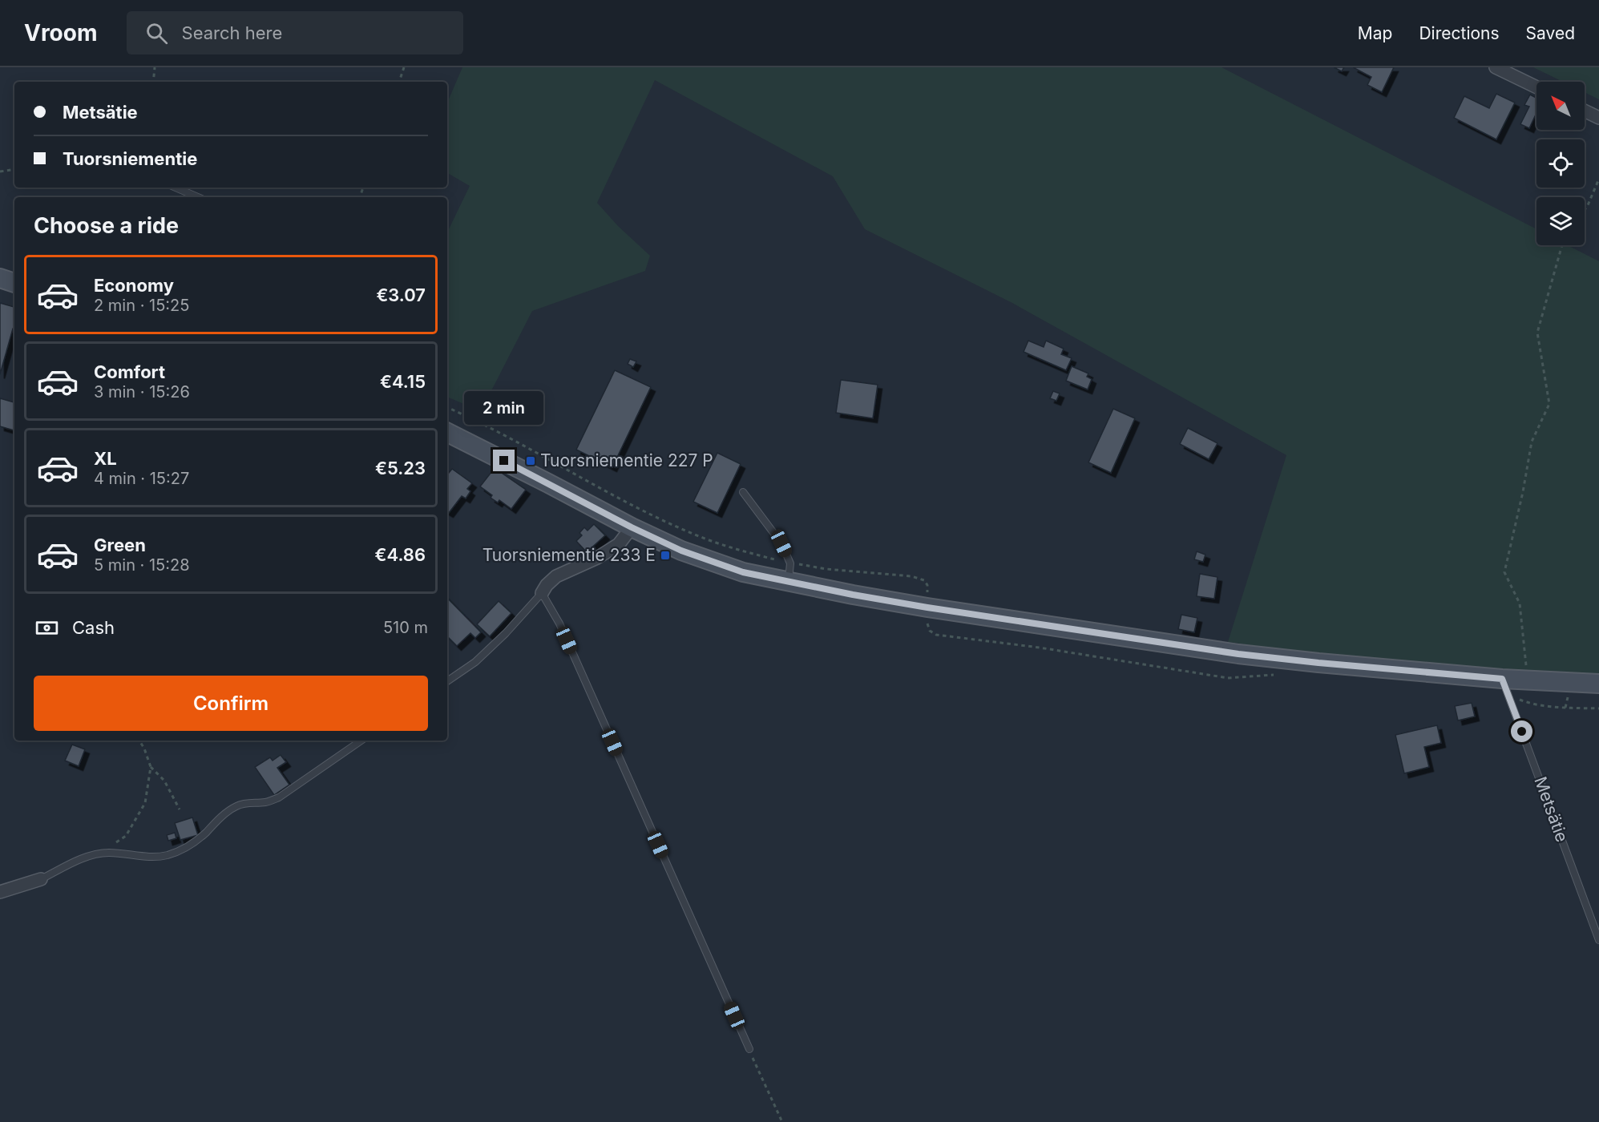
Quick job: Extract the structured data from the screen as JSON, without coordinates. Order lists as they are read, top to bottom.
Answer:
{
  "streets": {
    "lane": ["Metsätie"]
  },
  "places": {
    "transit": ["Tuorsniementie 227 P", "Tuorsniementie 233 E"]
  },
  "north": "top left",
  "page": {
    "header": "Vroom",
    "search": "Search here",
    "nav": ["Map", "Directions", "Saved"],
    "banner": ["Metsätie", "Tuorsniementie"],
    "heading": "Choose a ride",
    "list": [
      {
        "name": "Economy",
        "note": "2 min · 15:25",
        "value": "€3.07"
      },
      {
        "name": "Comfort",
        "note": "3 min · 15:26",
        "value": "€4.15"
      },
      {
        "name": "XL",
        "note": "4 min · 15:27",
        "value": "€5.23"
      },
      {
        "name": "Green",
        "note": "5 min · 15:28",
        "value": "€4.86"
      }
    ],
    "bubble": "2 min",
    "pay": ["Cash", "510 m"],
    "buttons": "Confirm"
  }
}
